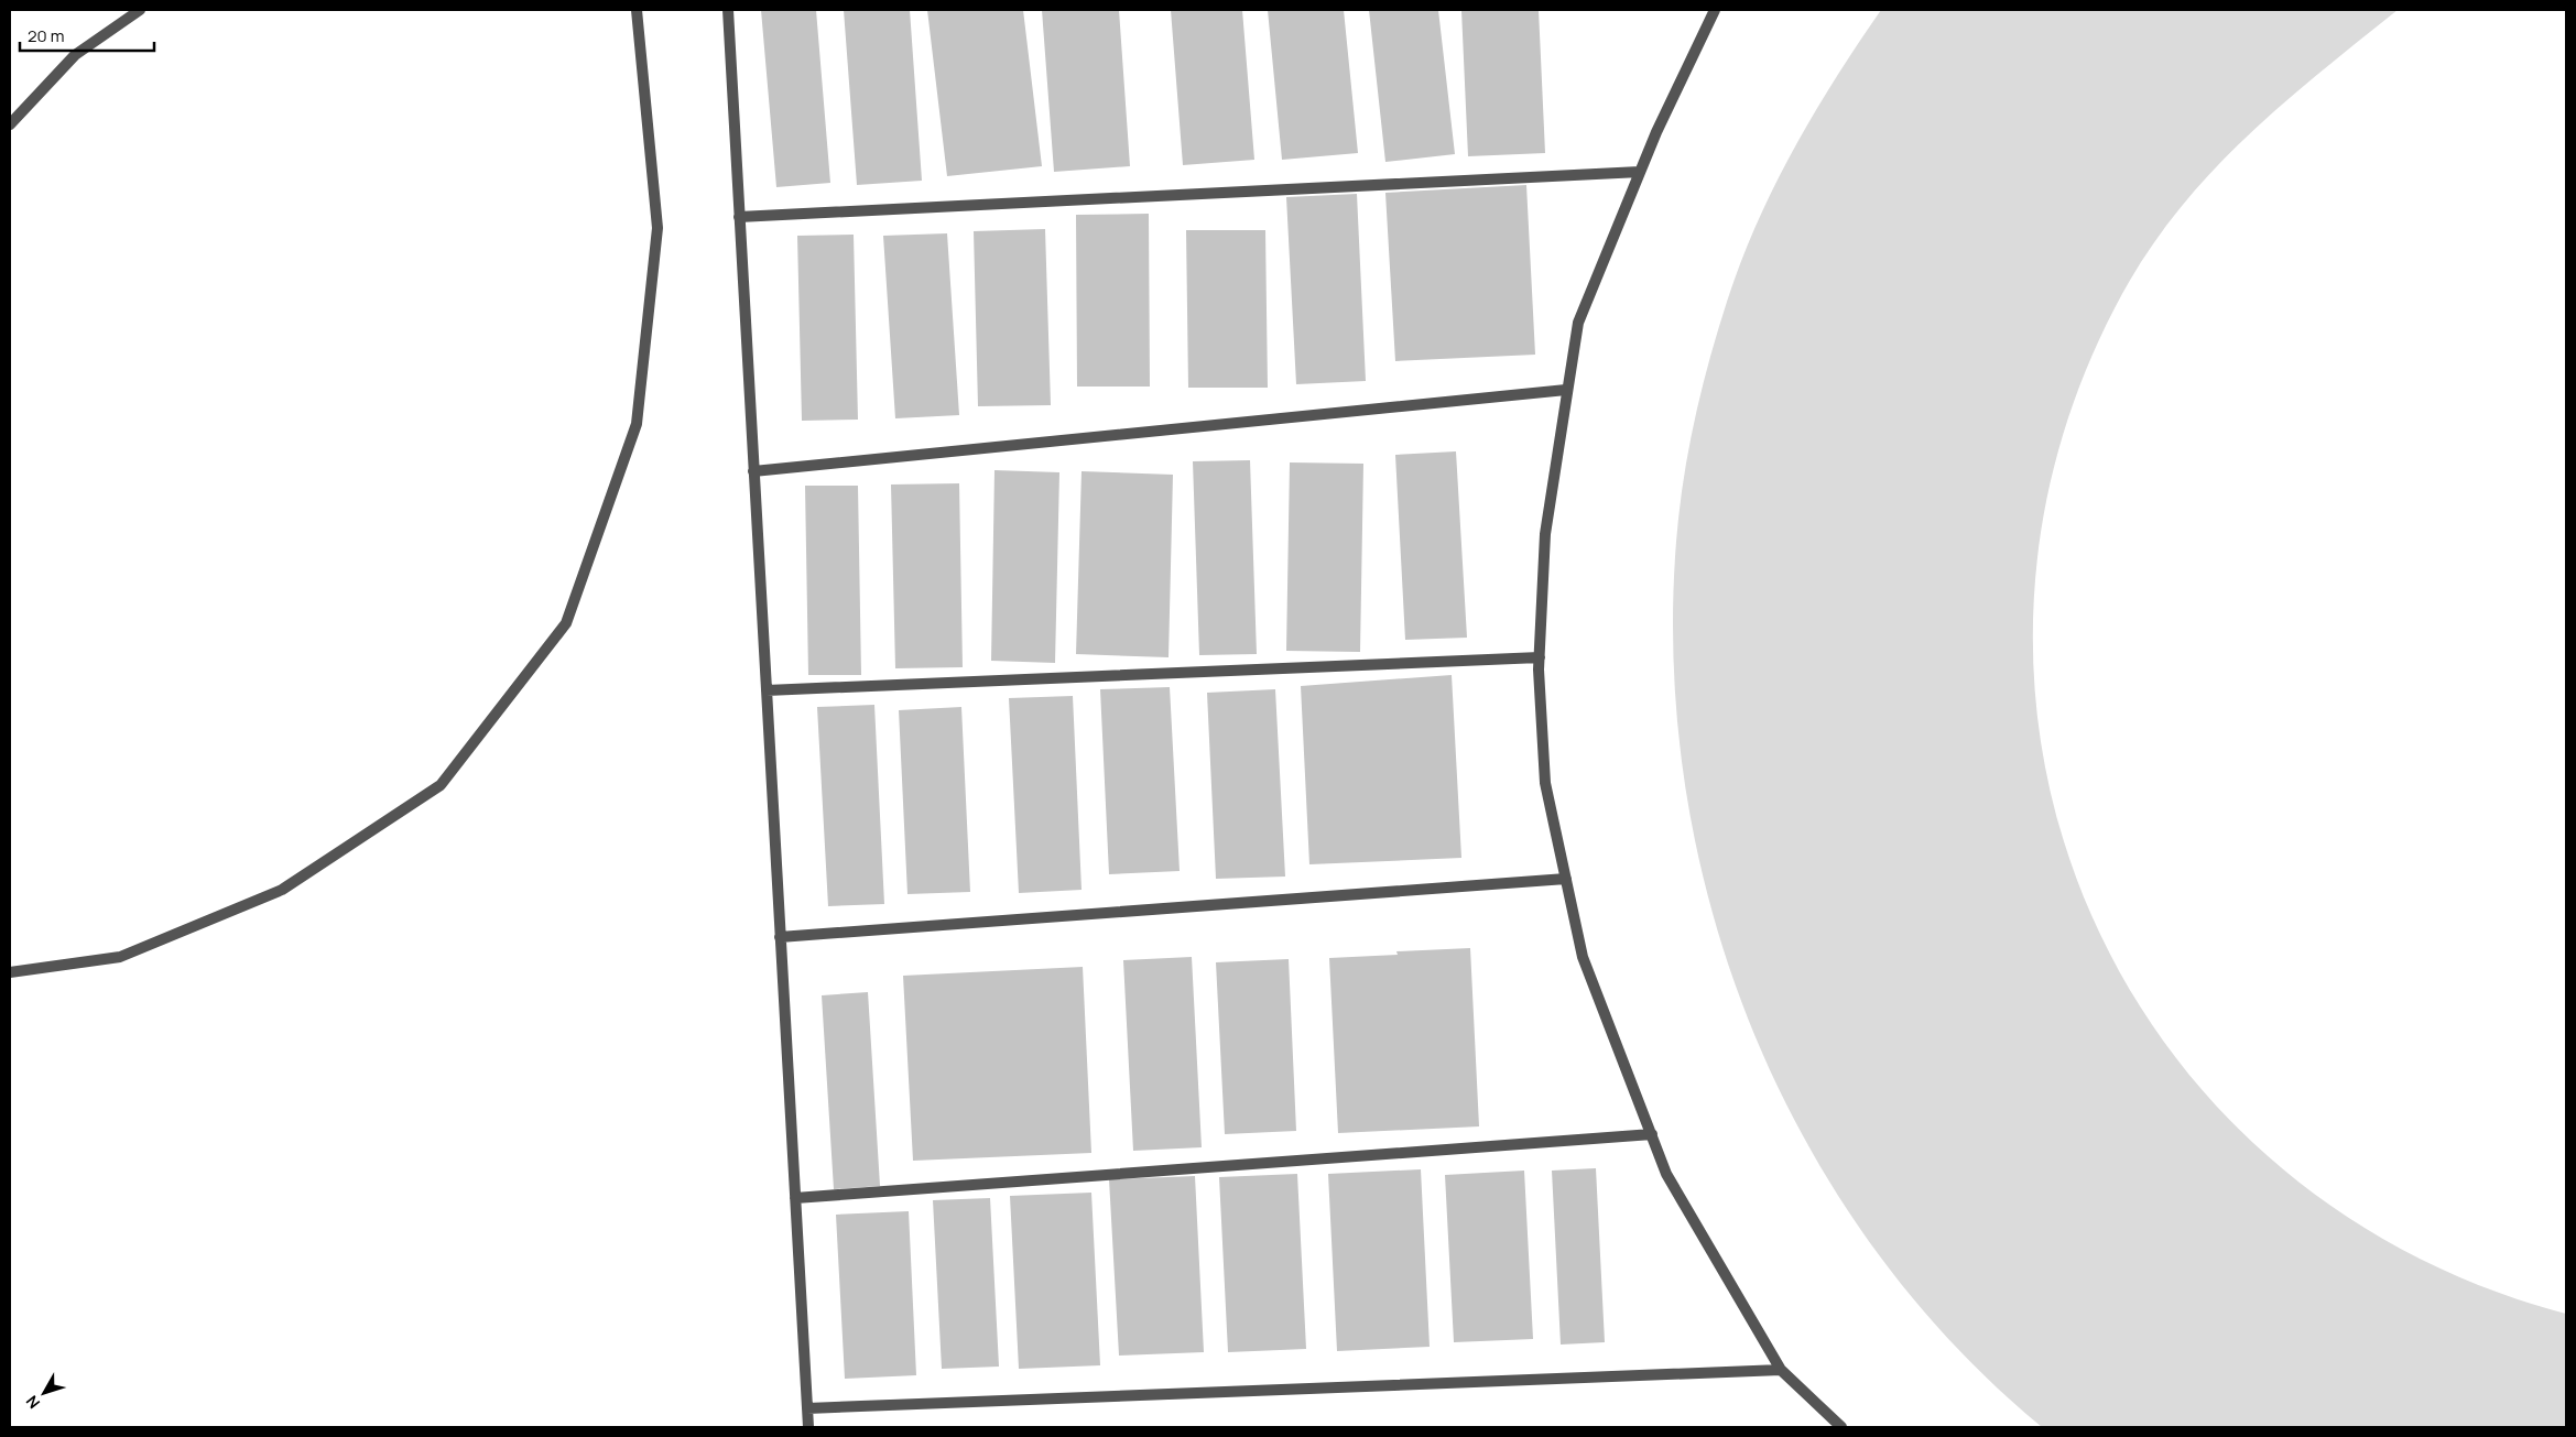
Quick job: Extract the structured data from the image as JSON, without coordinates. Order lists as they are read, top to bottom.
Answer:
{
  "scale_bar": "20 m",
  "north": "bottom left"
}
